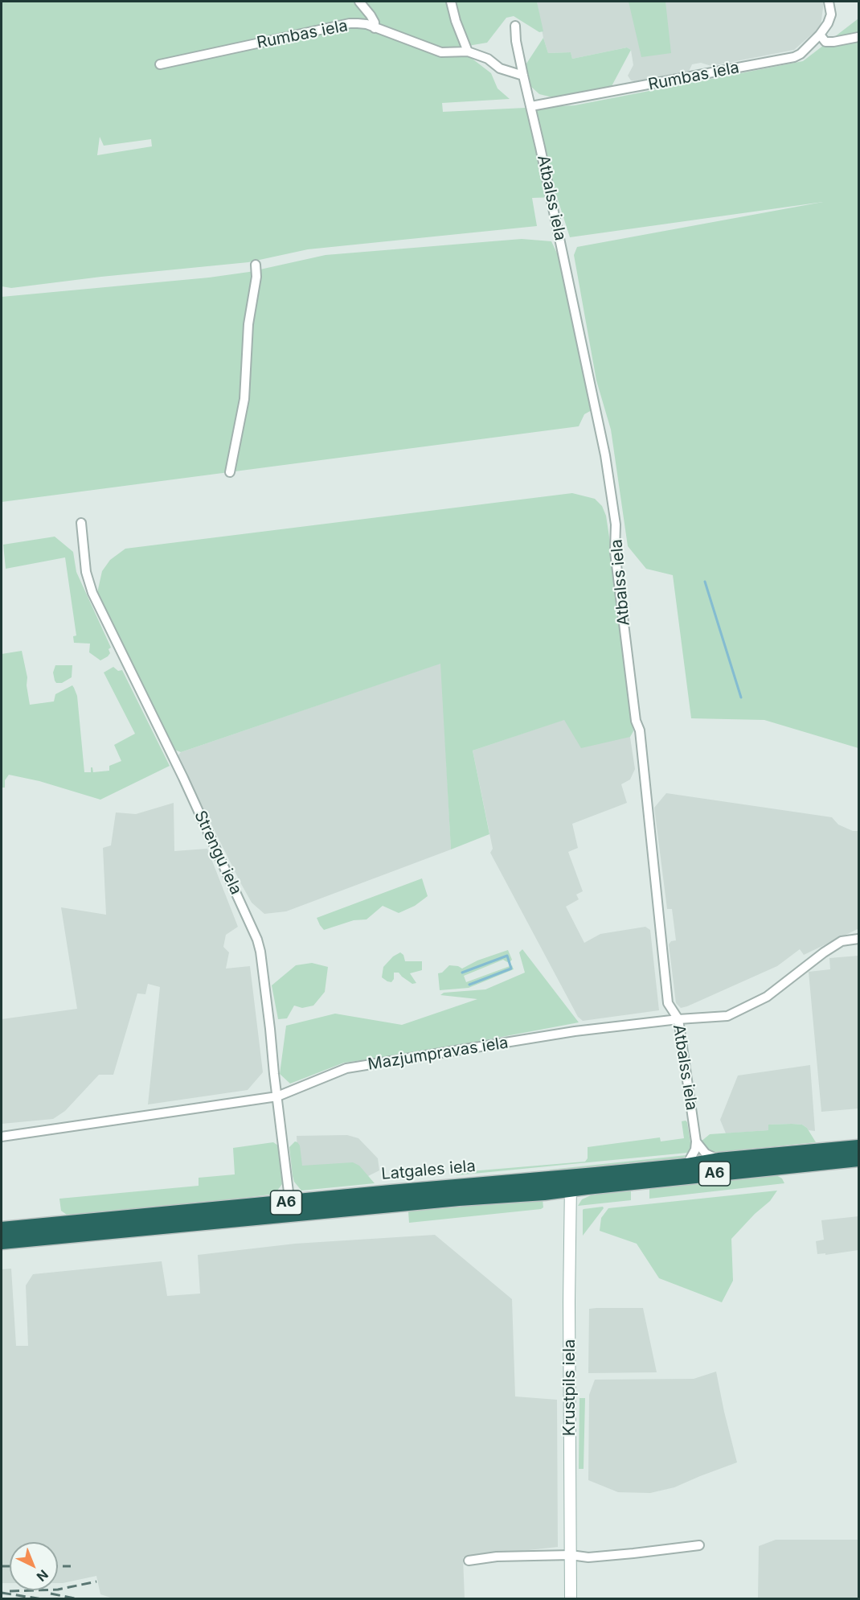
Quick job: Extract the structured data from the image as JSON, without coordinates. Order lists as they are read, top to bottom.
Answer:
{
  "streets": {
    "highway": ["Latgales iela", "A6"],
    "street": [
      "Rumbas iela",
      "Atbalss iela",
      "Strengu iela",
      "Mazjumpravas iela",
      "Krustpils iela"
    ]
  },
  "crossings": [
    ["Rumbas iela", "Atbalss iela"],
    ["Atbalss iela", "Mazjumpravas iela"],
    ["Atbalss iela", "Latgales iela"],
    ["Strengu iela", "Mazjumpravas iela"],
    ["Strengu iela", "Latgales iela"],
    ["Latgales iela", "Krustpils iela"]
  ],
  "north": "bottom right"
}
